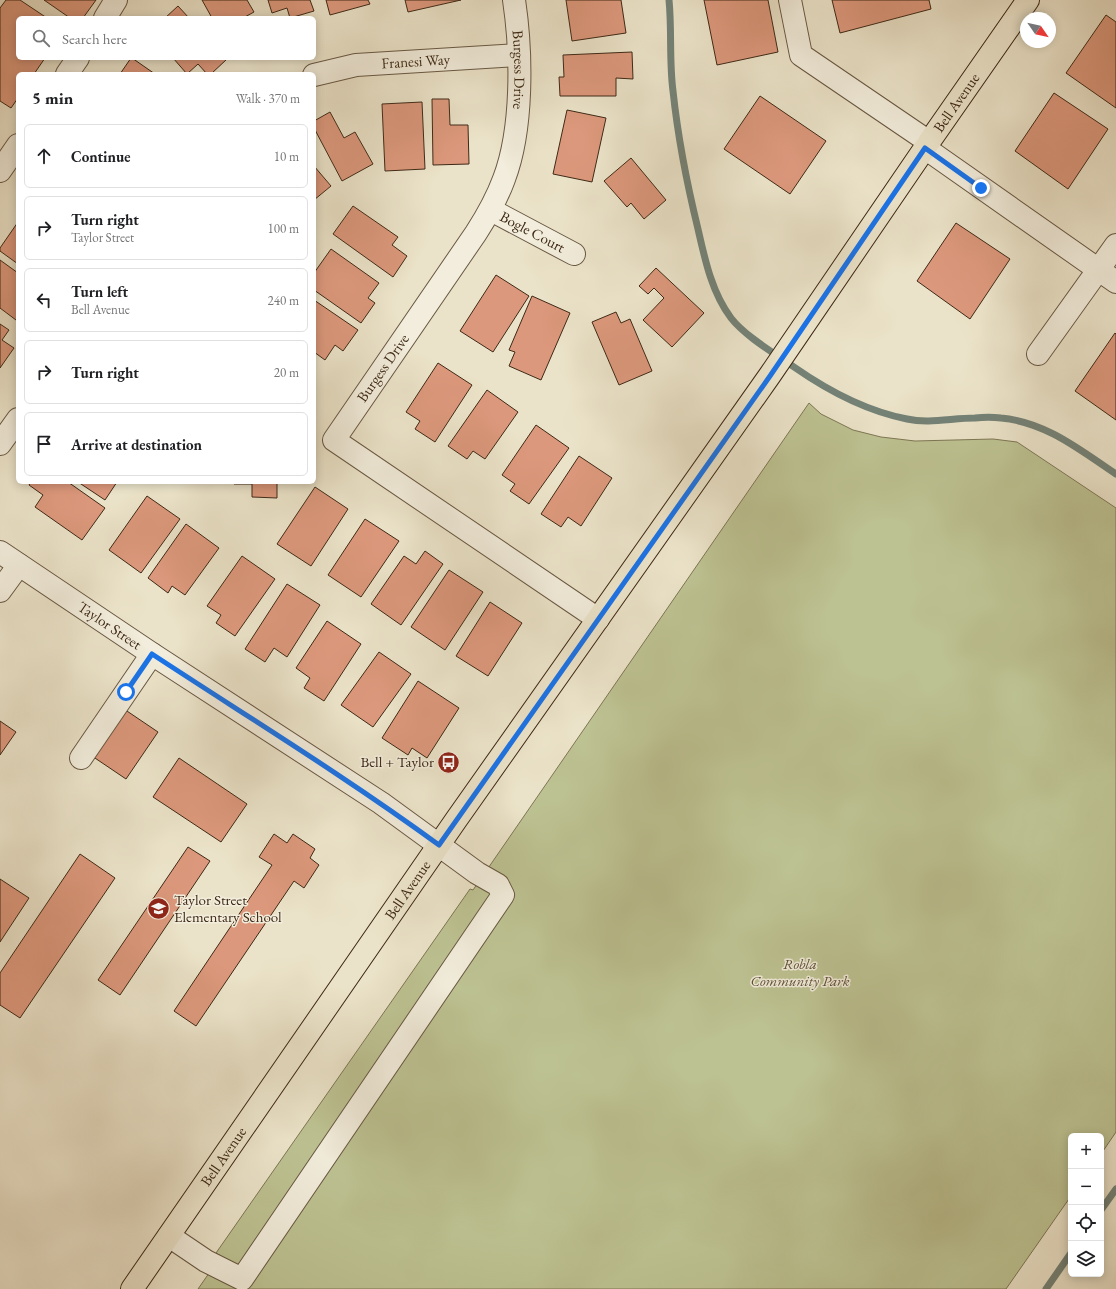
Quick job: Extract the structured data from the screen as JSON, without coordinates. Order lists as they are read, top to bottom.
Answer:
{
  "streets": {
    "main road": ["Bell Avenue"],
    "street": [
      "Franesi Way",
      "Burgess Drive",
      "Bogle Court",
      "Taylor Street"
    ]
  },
  "crossings": [
    ["Franesi Way", "Burgess Drive"],
    ["Burgess Drive", "Bell Avenue"],
    ["Burgess Drive", "Bogle Court"],
    ["Bell Avenue", "Taylor Street"]
  ],
  "parks": ["Robla Community Park"],
  "places": {
    "bus stop": ["Bell + Taylor"],
    "school or university": ["Taylor Street Elementary School"]
  },
  "north": "bottom right",
  "page": {
    "search": "Search here",
    "heading": ["5 min", "Walk · 370 m"],
    "list": [
      ["Continue", "10 m"],
      ["Turn right", "Taylor Street", "100 m"],
      ["Turn left", "Bell Avenue", "240 m"],
      ["Turn right", "20 m"],
      "Arrive at destination"
    ],
    "map_buttons": ["+", "−"]
  }
}
